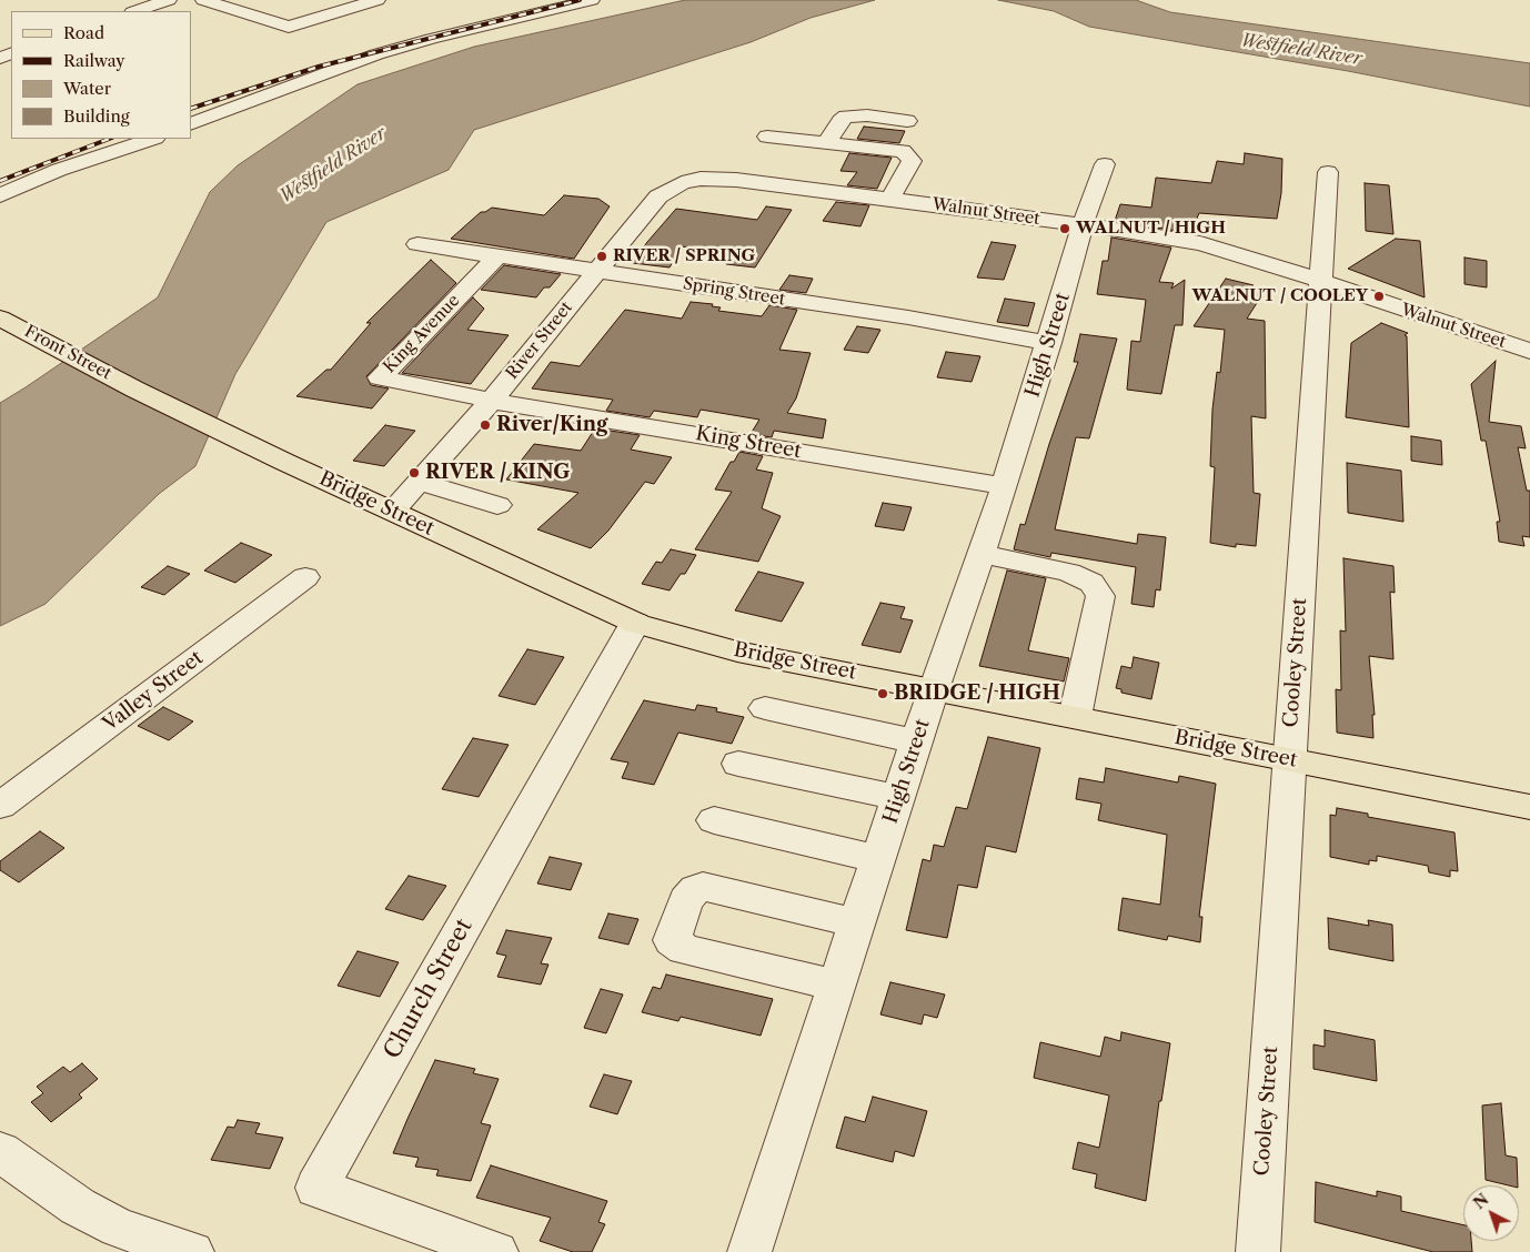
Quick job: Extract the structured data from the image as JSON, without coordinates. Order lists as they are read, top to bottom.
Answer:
{
  "streets": {
    "main road": ["Front Street", "Bridge Street"],
    "street": [
      "Walnut Street",
      "Spring Street",
      "King Avenue",
      "River Street",
      "High Street",
      "King Street",
      "Cooley Street",
      "Valley Street",
      "Church Street"
    ]
  },
  "crossings": [
    ["Walnut Street", "River Street"],
    ["Walnut Street", "High Street"],
    ["Walnut Street", "Cooley Street"],
    ["Spring Street", "King Avenue"],
    ["Spring Street", "River Street"],
    ["Spring Street", "High Street"],
    ["King Avenue", "River Street"],
    ["King Avenue", "King Street"],
    ["River Street", "King Street"],
    ["High Street", "King Street"],
    ["High Street", "Bridge Street"],
    ["Front Street", "Bridge Street"],
    ["Bridge Street", "Cooley Street"],
    ["Bridge Street", "Church Street"]
  ],
  "water": ["Westfield River"],
  "places": [
    "WALNUT / HIGH",
    "RIVER / SPRING",
    "WALNUT / COOLEY",
    "River/King",
    "RIVER / KING",
    "BRIDGE / HIGH"
  ],
  "legend": [
    "Road",
    "Railway",
    "Water",
    "Building"
  ],
  "north": "top left"
}
